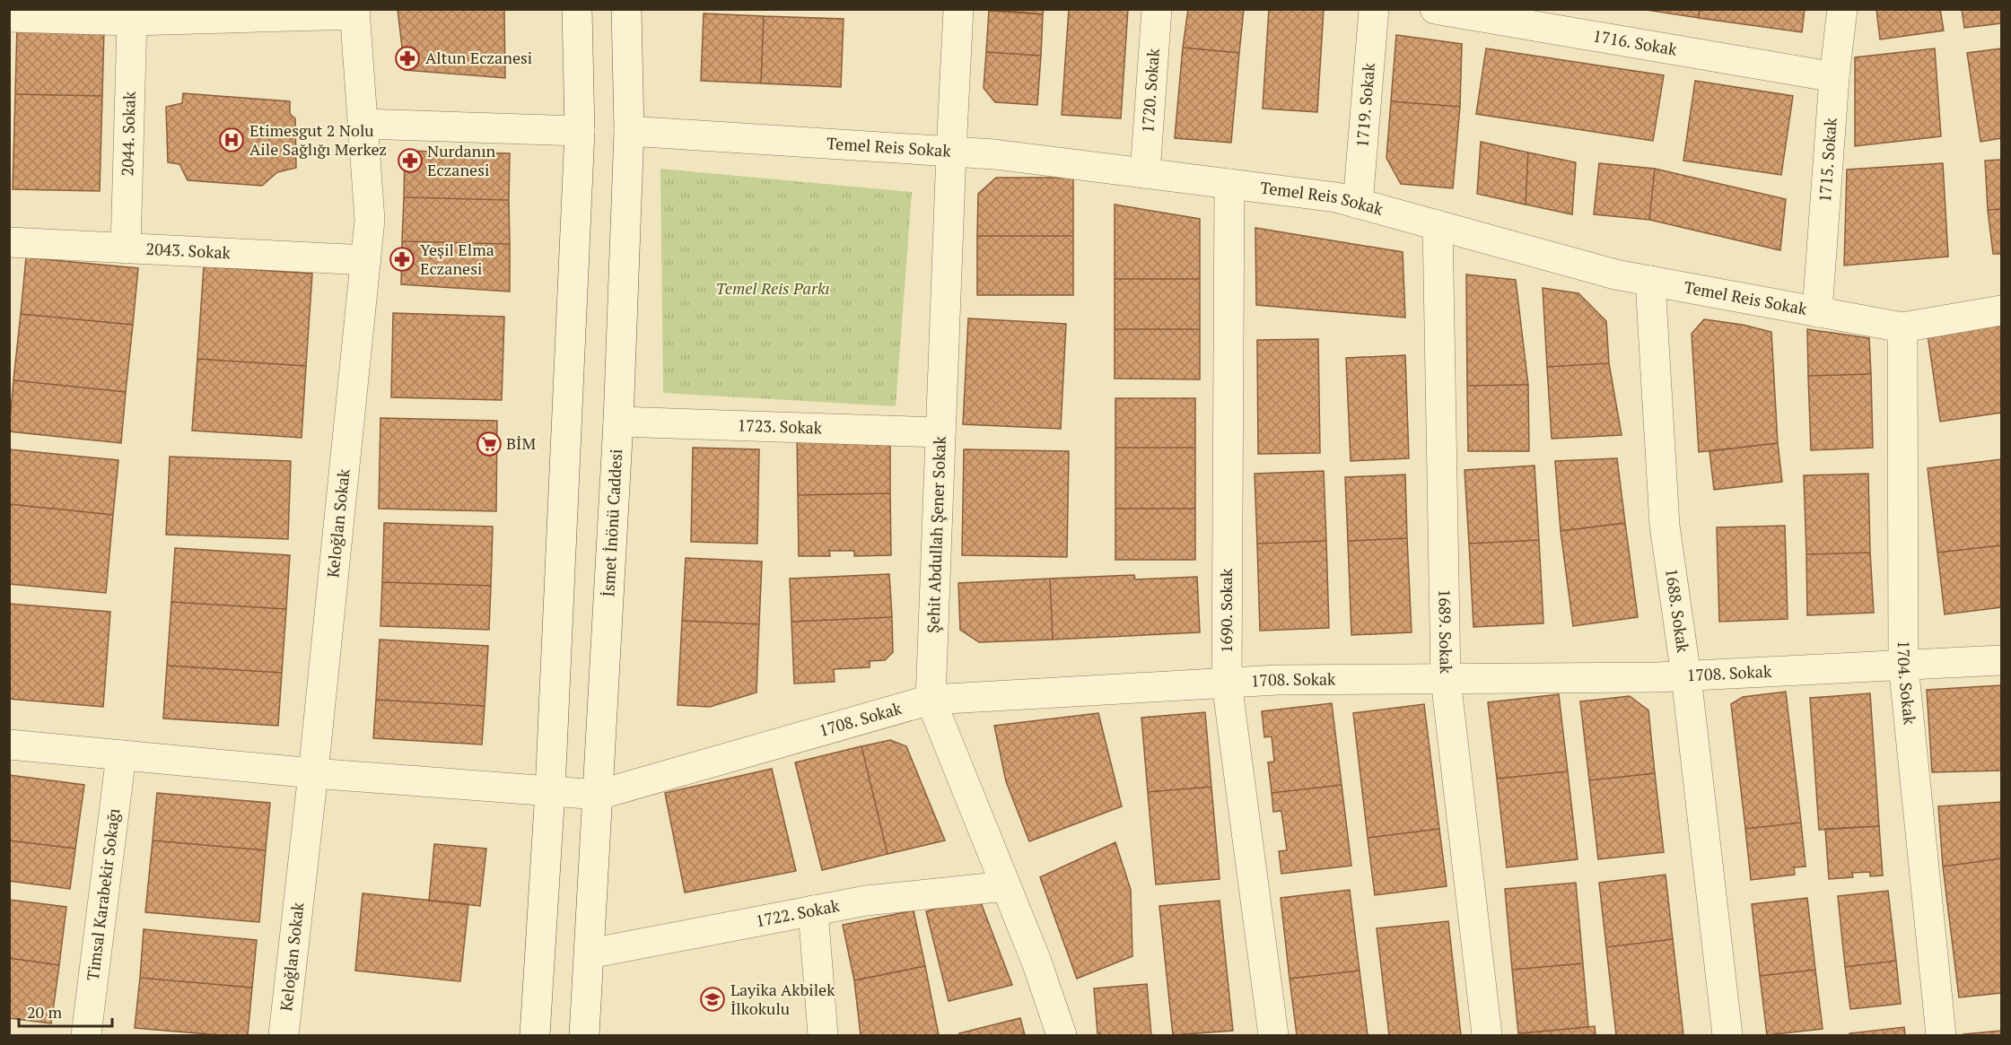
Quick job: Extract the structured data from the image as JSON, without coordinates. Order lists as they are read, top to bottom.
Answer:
{
  "streets": {
    "street": [
      "1716. Sokak",
      "1720. Sokak",
      "1719. Sokak",
      "2044. Sokak",
      "Temel Reis Sokak",
      "1715. Sokak",
      "2043. Sokak",
      "1723. Sokak",
      "Keloğlan Sokak",
      "İsmet İnönü Caddesi",
      "Şehit Abdullah Şener Sokak",
      "1690. Sokak",
      "1688. Sokak",
      "1689. Sokak",
      "1708. Sokak",
      "1704. Sokak",
      "Timsal Karabekir Sokağı",
      "1722. Sokak"
    ]
  },
  "crossings": [
    ["1716. Sokak", "1715. Sokak"],
    ["1720. Sokak", "Temel Reis Sokak"],
    ["1719. Sokak", "Temel Reis Sokak"],
    ["2044. Sokak", "2043. Sokak"],
    ["Temel Reis Sokak", "1715. Sokak"],
    ["Temel Reis Sokak", "İsmet İnönü Caddesi"],
    ["Temel Reis Sokak", "Şehit Abdullah Şener Sokak"],
    ["Temel Reis Sokak", "1690. Sokak"],
    ["Temel Reis Sokak", "1688. Sokak"],
    ["Temel Reis Sokak", "1689. Sokak"],
    ["Temel Reis Sokak", "1704. Sokak"],
    ["2043. Sokak", "Keloğlan Sokak"],
    ["1723. Sokak", "İsmet İnönü Caddesi"],
    ["1723. Sokak", "Şehit Abdullah Şener Sokak"],
    ["İsmet İnönü Caddesi", "1708. Sokak"],
    ["İsmet İnönü Caddesi", "1722. Sokak"],
    ["Şehit Abdullah Şener Sokak", "1708. Sokak"],
    ["Şehit Abdullah Şener Sokak", "1722. Sokak"],
    ["1690. Sokak", "1708. Sokak"],
    ["1688. Sokak", "1708. Sokak"],
    ["1689. Sokak", "1708. Sokak"],
    ["1708. Sokak", "1704. Sokak"]
  ],
  "parks": ["Temel Reis Parkı"],
  "places": {
    "pharmacy": ["Altun Eczanesi", "Nurdanın Eczanesi", "Yeşil Elma Eczanesi"],
    "hospital": ["Etimesgut 2 Nolu Aile Sağlığı Merkez"],
    "supermarket": ["BİM"],
    "school or university": ["Layika Akbilek İlkokulu"]
  },
  "scale_bar": "20 m"
}
